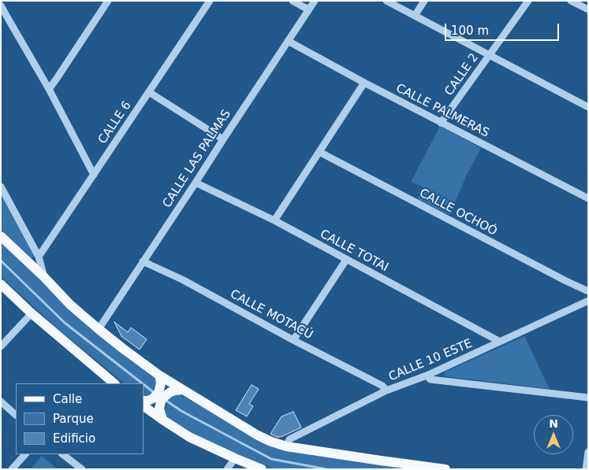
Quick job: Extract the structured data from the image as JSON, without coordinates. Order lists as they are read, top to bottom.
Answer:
{
  "streets": {
    "street": [
      "CALLE 2",
      "CALLE PALMERAS",
      "CALLE 6",
      "CALLE LAS PALMAS",
      "CALLE OCHOÓ",
      "CALLE TOTAI",
      "CALLE MOTACÚ",
      "CALLE 10 ESTE"
    ]
  },
  "crossings": [
    ["CALLE 2", "CALLE PALMERAS"],
    ["CALLE PALMERAS", "CALLE LAS PALMAS"],
    ["CALLE LAS PALMAS", "CALLE TOTAI"],
    ["CALLE LAS PALMAS", "CALLE MOTACÚ"],
    ["CALLE TOTAI", "CALLE 10 ESTE"],
    ["CALLE MOTACÚ", "CALLE 10 ESTE"]
  ],
  "legend": ["Calle", "Parque", "Edificio"],
  "scale_bar": "100 m",
  "north": "top"
}
